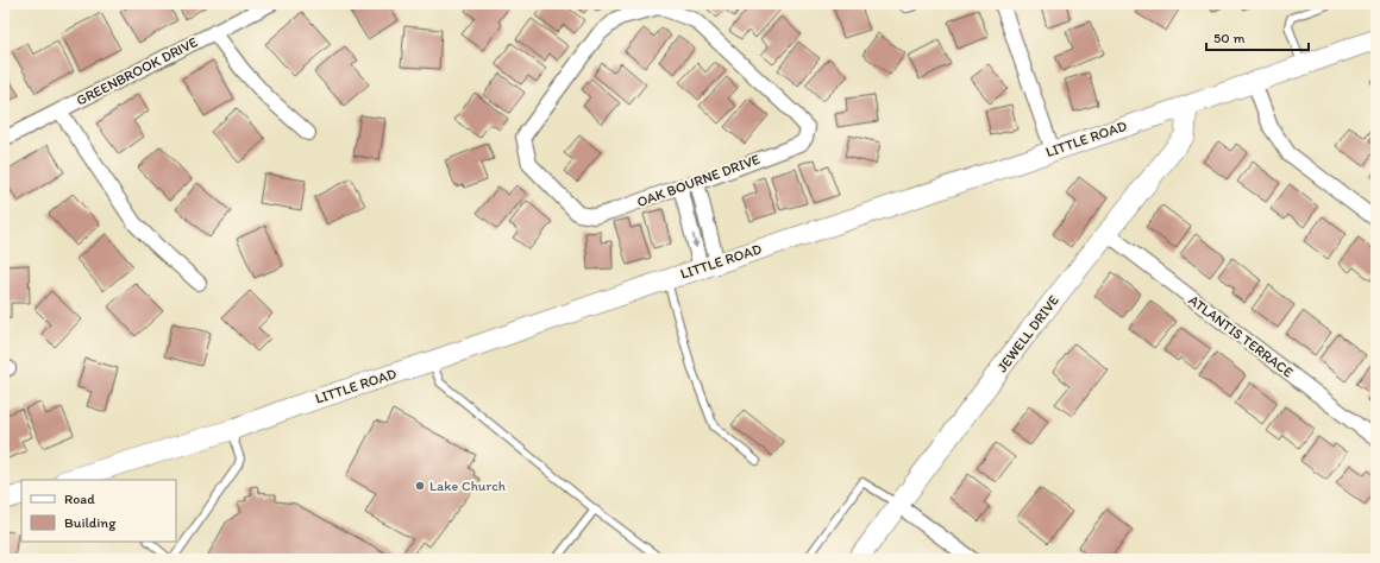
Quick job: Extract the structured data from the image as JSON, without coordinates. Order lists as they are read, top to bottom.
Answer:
{
  "streets": {
    "street": [
      "GREENBROOK DRIVE",
      "LITTLE ROAD",
      "OAK BOURNE DRIVE",
      "JEWELL DRIVE",
      "ATLANTIS TERRACE"
    ]
  },
  "crossings": [
    ["LITTLE ROAD", "JEWELL DRIVE"],
    ["JEWELL DRIVE", "ATLANTIS TERRACE"]
  ],
  "places": ["Lake Church"],
  "legend": ["Road", "Building"],
  "scale_bar": "50 m"
}
